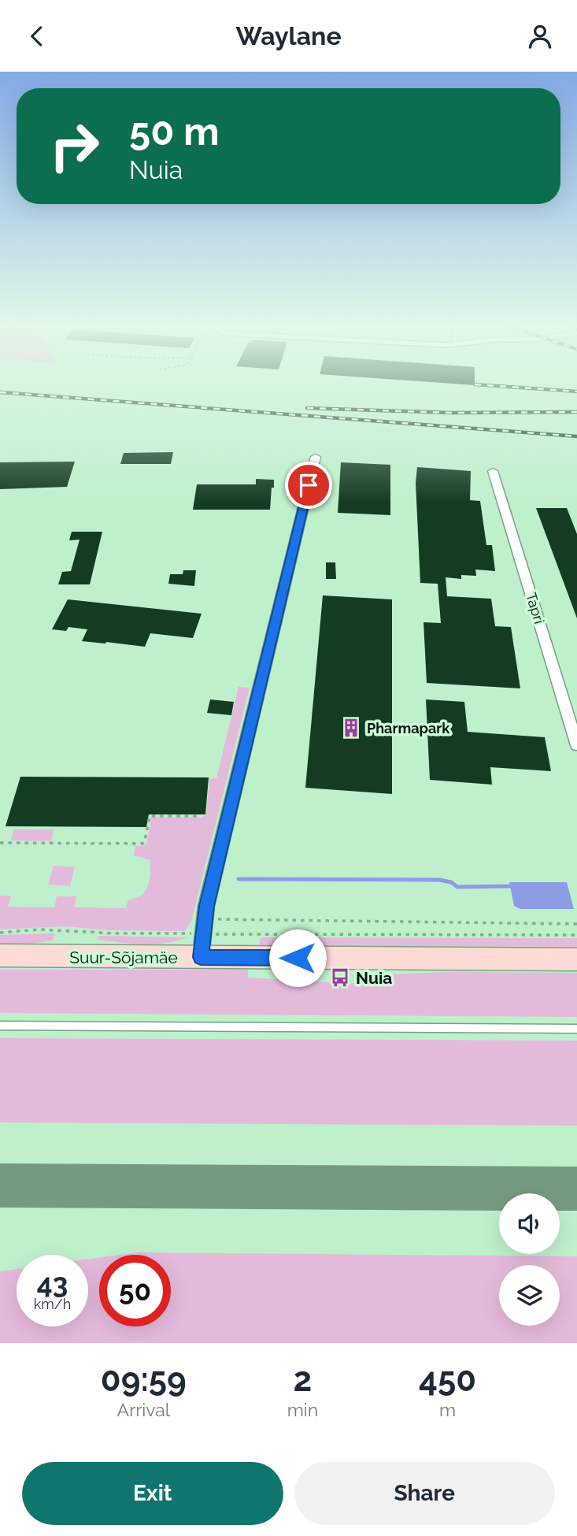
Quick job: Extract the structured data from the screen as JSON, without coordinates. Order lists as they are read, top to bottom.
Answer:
{
  "streets": {
    "main road": ["Suur-Sõjamäe"],
    "street": ["Tapri"]
  },
  "places": {
    "building": ["Pharmapark"],
    "bus stop": ["Nuia"]
  },
  "page": {
    "header": "Waylane",
    "turn": ["50 m", "Nuia"],
    "speed": "43 km/h",
    "limit": "50",
    "eta": [
      "09:59",
      "Arrival",
      "2",
      "min",
      "450",
      "m"
    ],
    "buttons": ["Exit", "Share"]
  }
}
